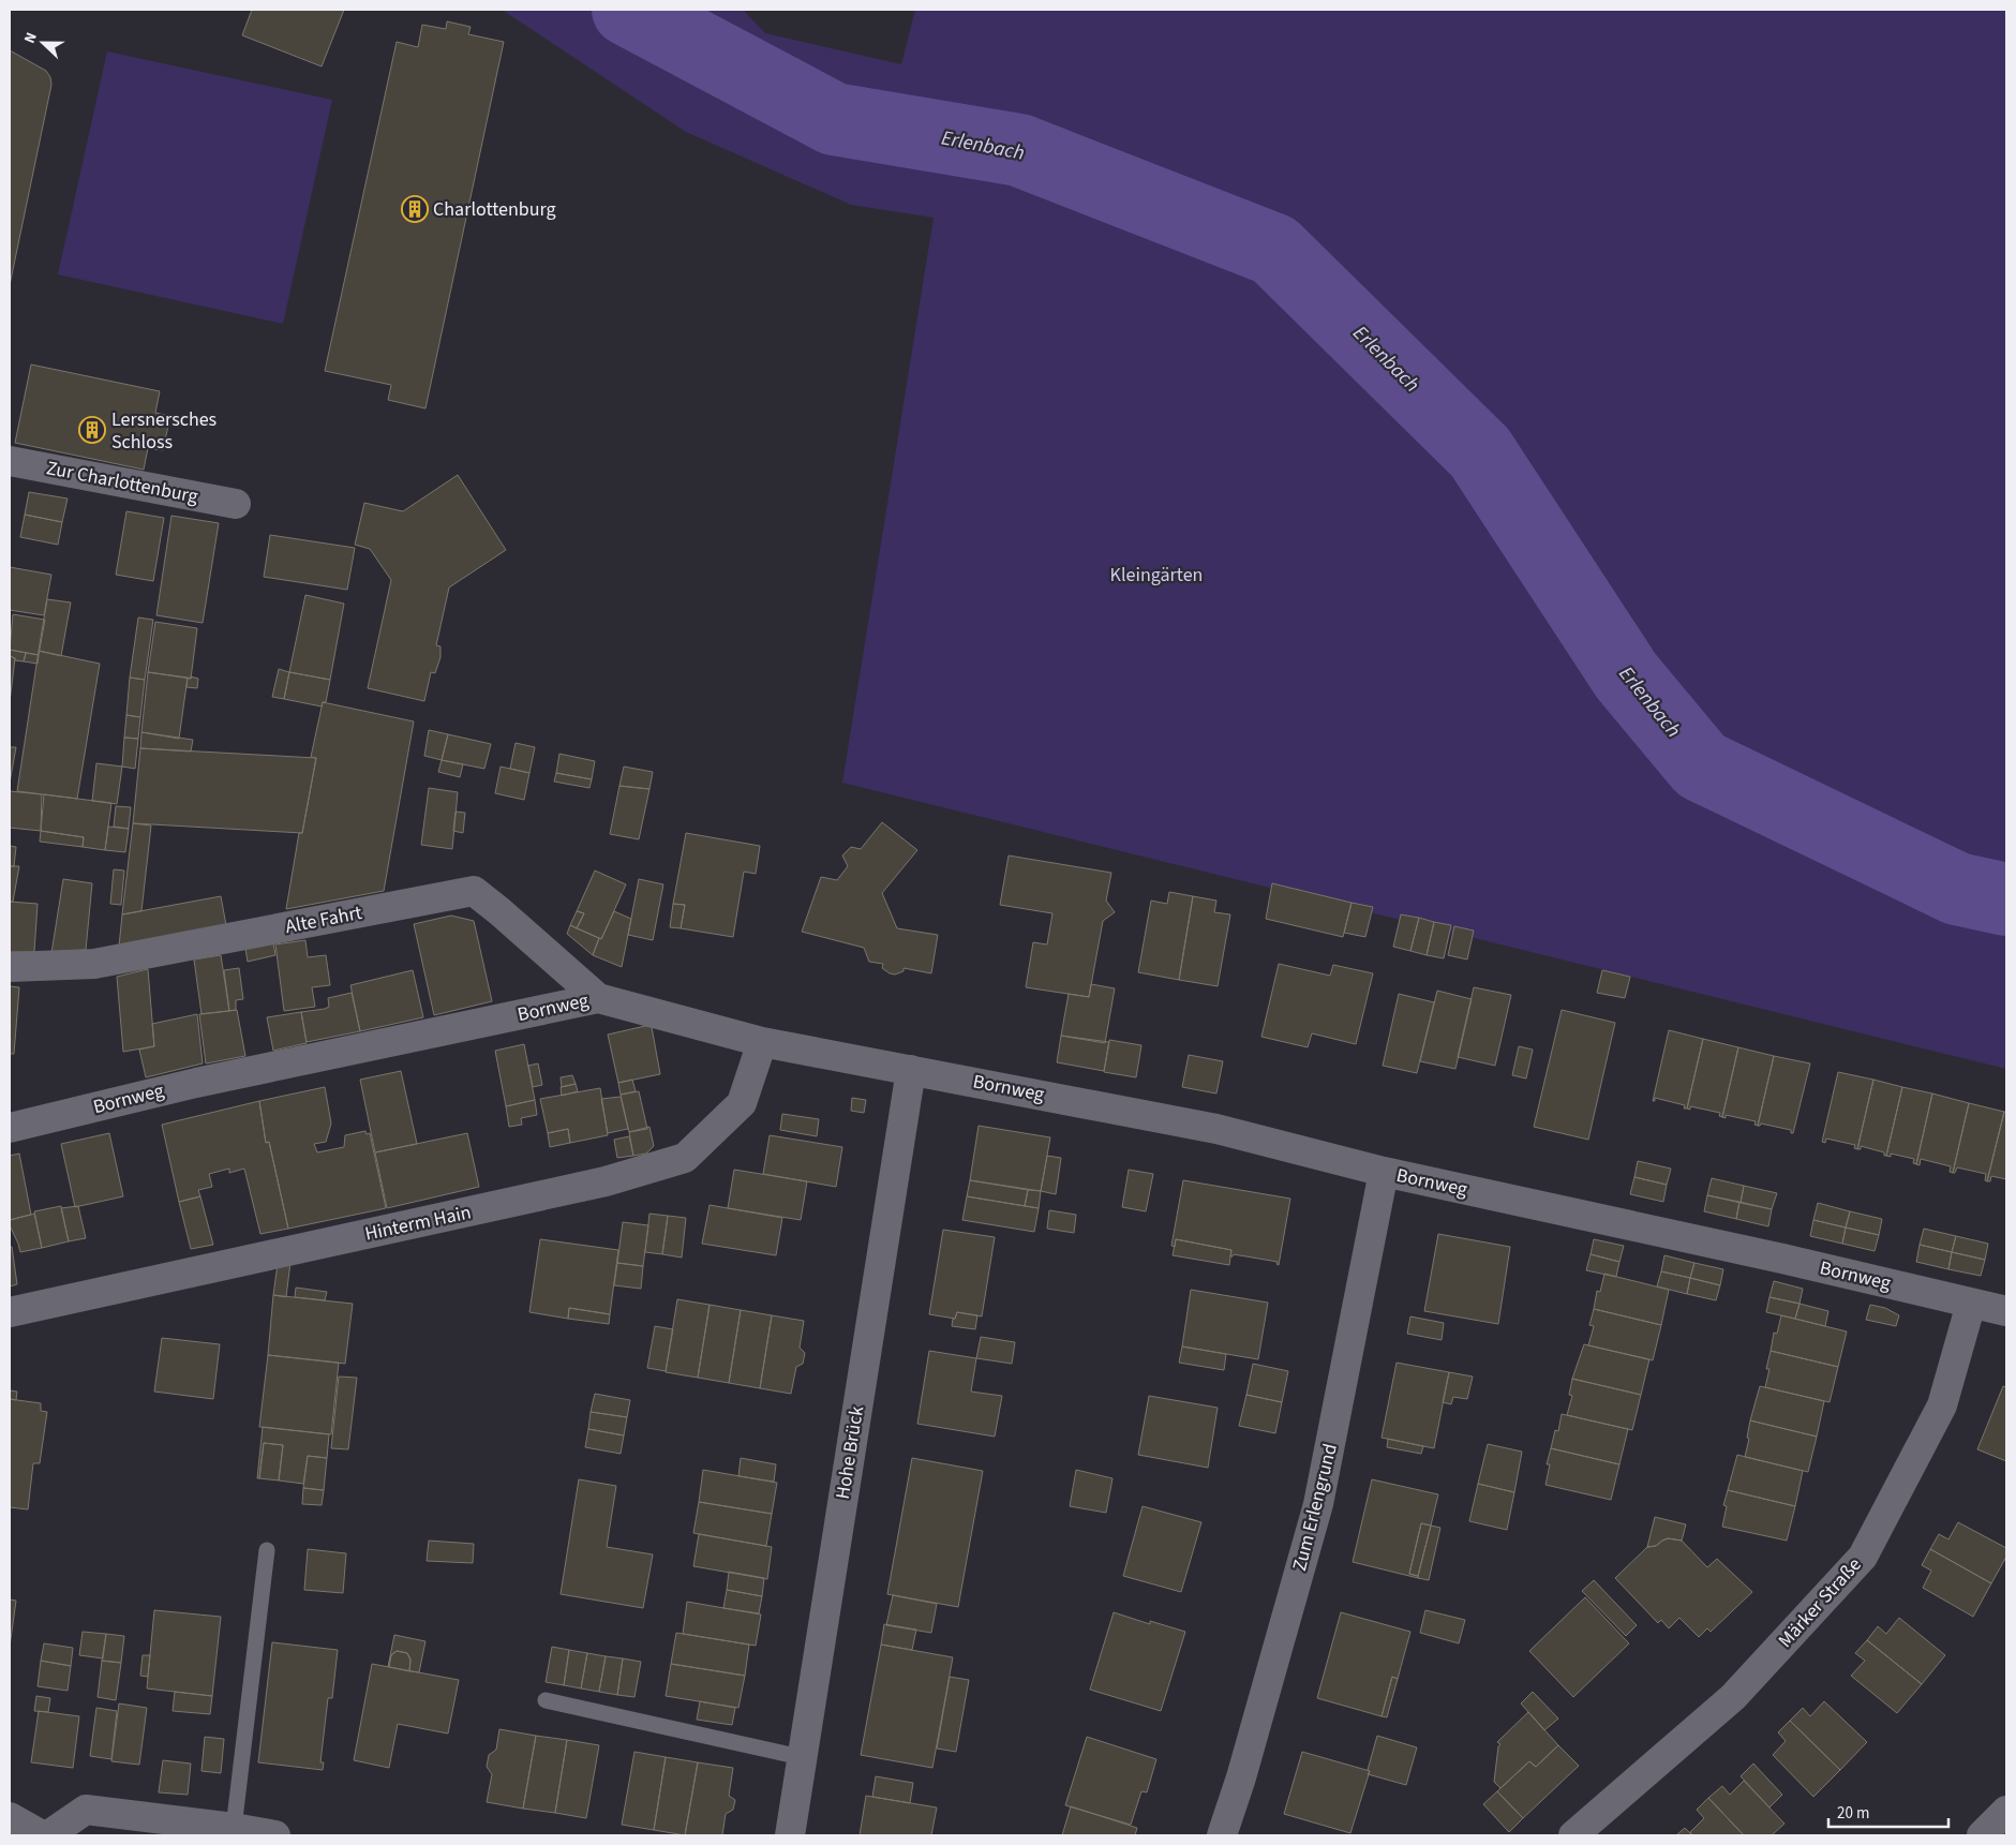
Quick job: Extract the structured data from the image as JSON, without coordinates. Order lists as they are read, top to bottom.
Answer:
{
  "streets": {
    "street": [
      "Zur Charlottenburg",
      "Alte Fahrt",
      "Bornweg",
      "Hinterm Hain",
      "Hohe Brück",
      "Zum Erlengrund",
      "Märker Straße"
    ]
  },
  "crossings": [
    ["Alte Fahrt", "Bornweg"],
    ["Bornweg", "Hinterm Hain"],
    ["Bornweg", "Hohe Brück"],
    ["Bornweg", "Zum Erlengrund"],
    ["Bornweg", "Märker Straße"]
  ],
  "water": ["Erlenbach"],
  "parks": ["Kleingärten"],
  "places": {
    "building": ["Charlottenburg", "Lersnersches Schloss"]
  },
  "scale_bar": "20 m",
  "north": "left"
}
